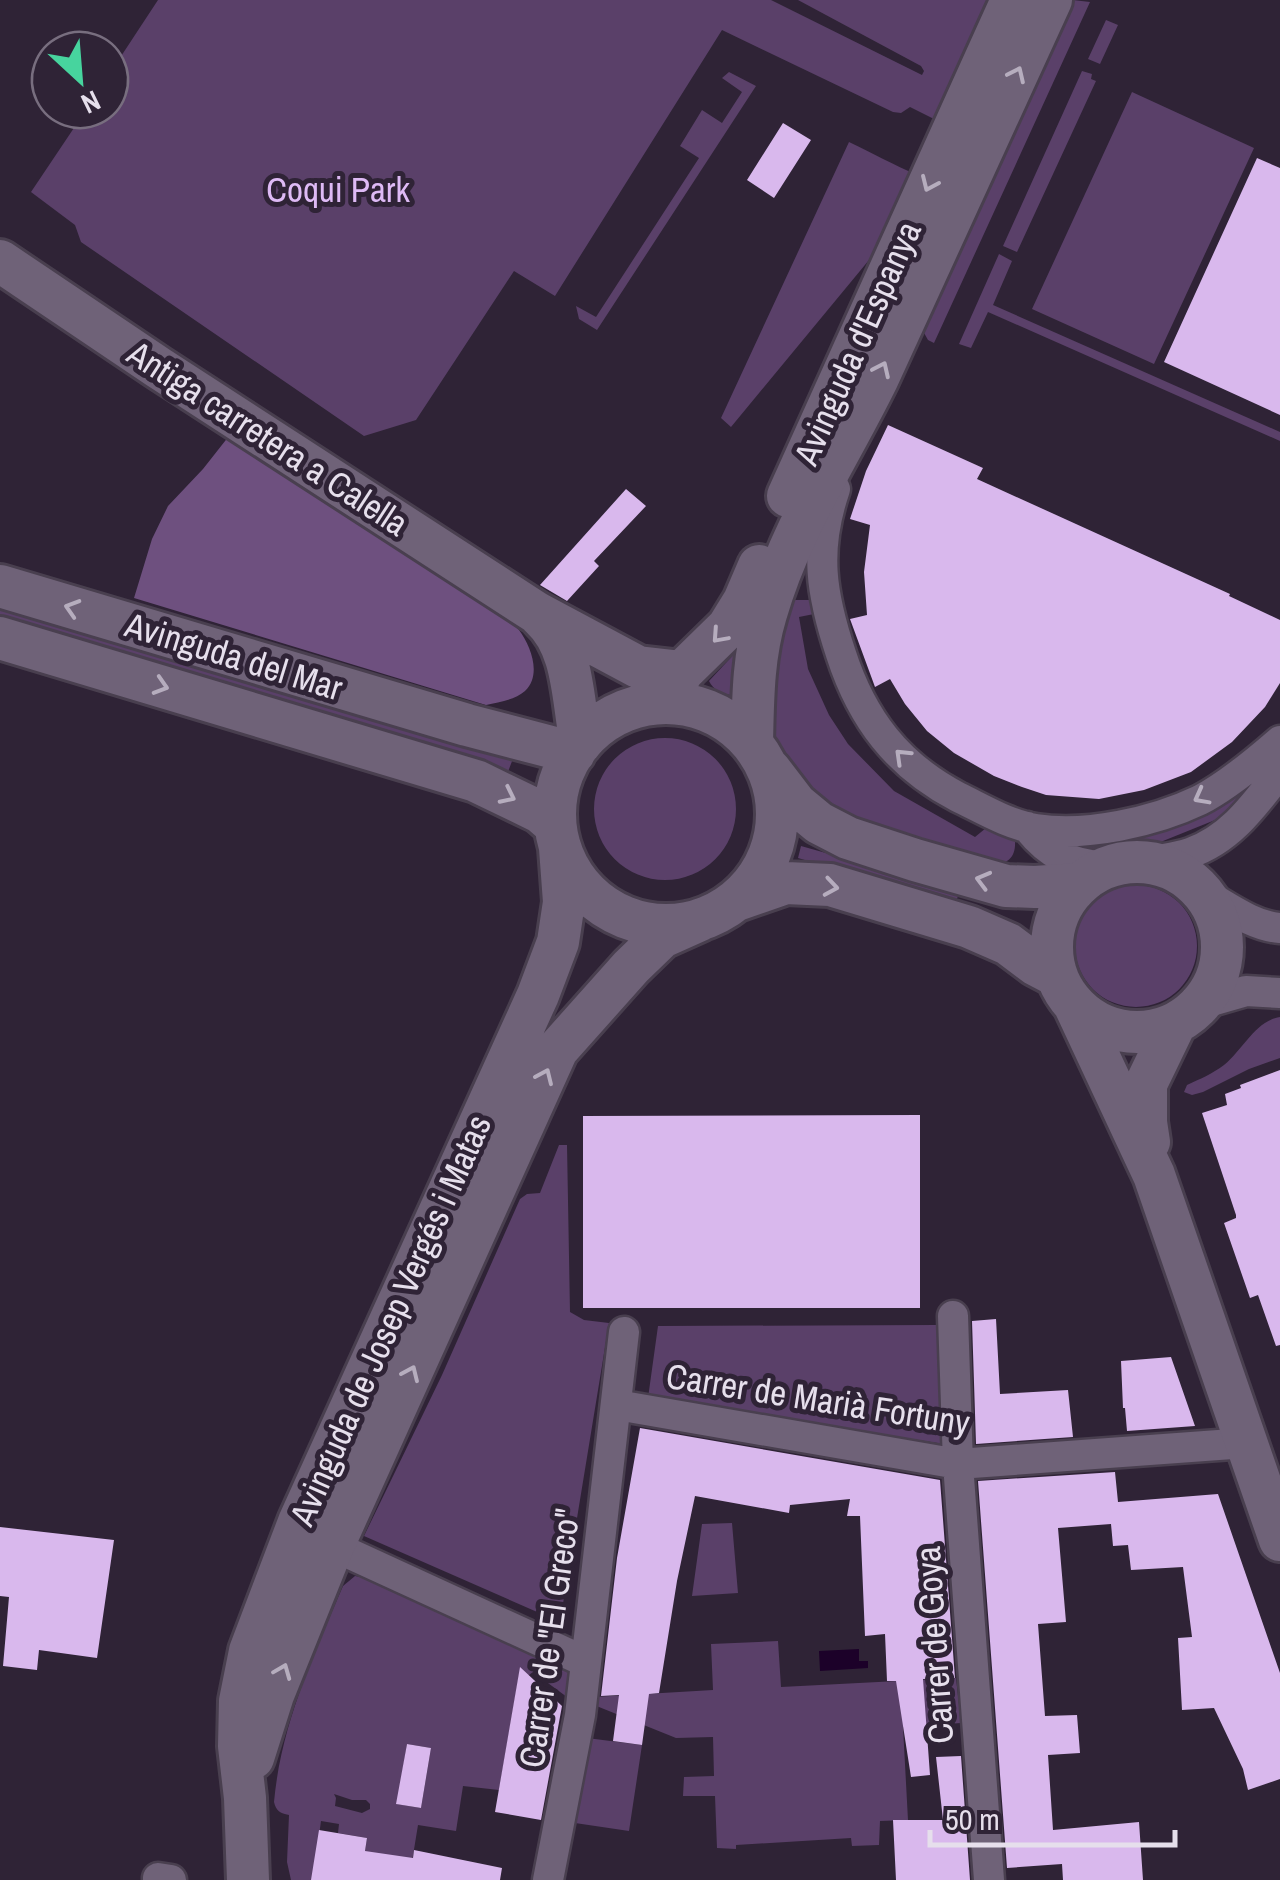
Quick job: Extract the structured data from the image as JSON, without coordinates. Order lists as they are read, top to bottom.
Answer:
{
  "streets": {
    "street": [
      "Avinguda d'Espanya",
      "Antiga carretera a Calella",
      "Avinguda del Mar",
      "Avinguda de Josep Vergés i Matas",
      "Carrer de Marià Fortuny",
      "Carrer de \"El Greco\"",
      "Carrer de Goya"
    ]
  },
  "crossings": [
    ["Avinguda d'Espanya", "Antiga carretera a Calella"],
    ["Avinguda d'Espanya", "Avinguda del Mar"],
    ["Avinguda d'Espanya", "Avinguda de Josep Vergés i Matas"],
    ["Antiga carretera a Calella", "Avinguda del Mar"],
    ["Antiga carretera a Calella", "Avinguda de Josep Vergés i Matas"],
    ["Avinguda del Mar", "Avinguda de Josep Vergés i Matas"],
    ["Carrer de Marià Fortuny", "Carrer de \"El Greco\""],
    ["Carrer de Marià Fortuny", "Carrer de Goya"]
  ],
  "parks": ["Coqui Park"],
  "scale_bar": "50 m",
  "north": "bottom right"
}
